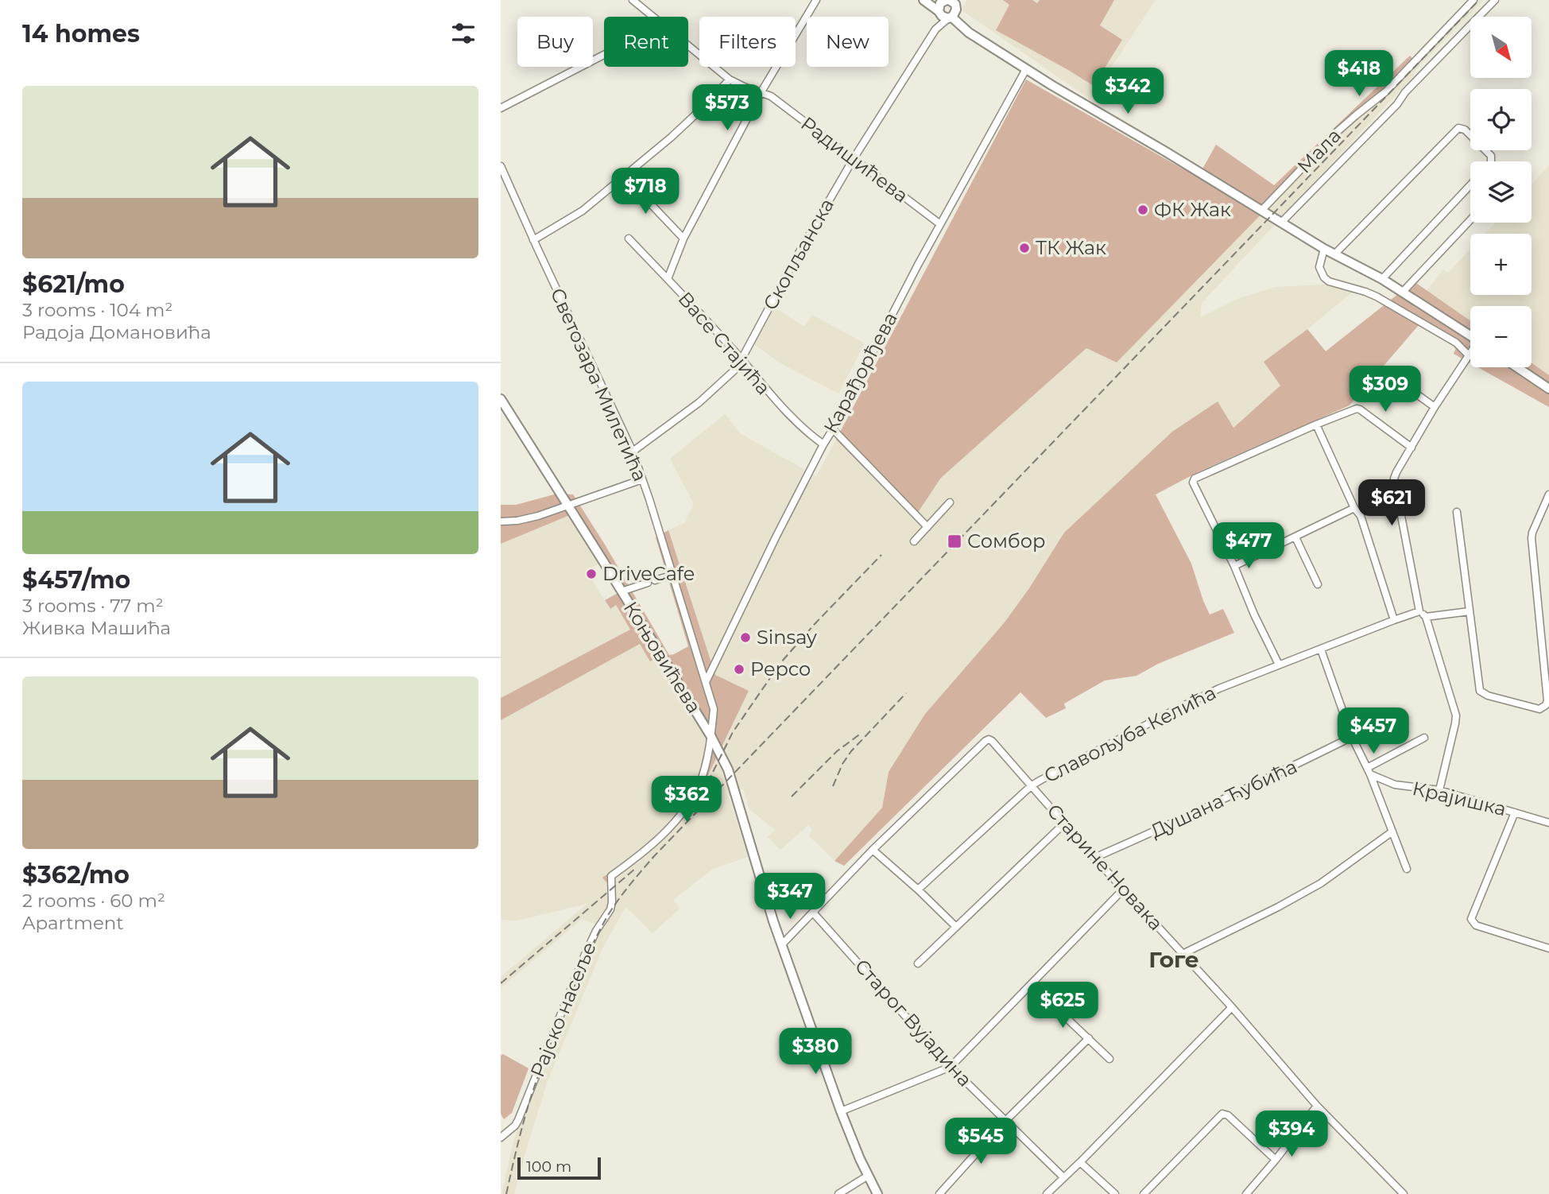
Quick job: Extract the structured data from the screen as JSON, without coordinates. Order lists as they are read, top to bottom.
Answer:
{
  "streets": {
    "main road": ["Коњовићева"],
    "street": [
      "Мала",
      "Радишићева",
      "Скопљанска",
      "Васе Стајића",
      "Карађорђева",
      "Светозара Милетића",
      "Славољуба Келића",
      "Душана Ћубића",
      "Крајишка",
      "Старине Новака",
      "Рајско насеље",
      "Старог Вујадина"
    ]
  },
  "crossings": [
    ["Радишићева", "Скопљанска"],
    ["Радишићева", "Карађорђева"],
    ["Скопљанска", "Васе Стајића"],
    ["Скопљанска", "Светозара Милетића"],
    ["Васе Стајића", "Карађорђева"],
    ["Карађорђева", "Светозара Милетића"],
    ["Светозара Милетића", "Коњовићева"],
    ["Светозара Милетића", "Рајско насеље"],
    ["Коњовићева", "Славољуба Келића"],
    ["Славољуба Келића", "Старине Новака"],
    ["Славољуба Келића", "Старог Вујадина"],
    ["Душана Ћубића", "Старине Новака"]
  ],
  "districts": ["Гоге"],
  "places": {
    "other": [
      "ФК Жак",
      "ТК Жак",
      "DriveCafe",
      "Sinsay",
      "Pepco"
    ],
    "transit": ["Сомбор"]
  },
  "scale_bar": "100 m",
  "north": "bottom right",
  "page": {
    "heading": "14 homes",
    "map_buttons": ["+", "−"],
    "chip": [
      "Buy",
      "Rent",
      "Filters",
      "New"
    ],
    "price": [
      "$418",
      "$342",
      "$573",
      "$718",
      "$309",
      "$621",
      "$477",
      "$457",
      "$362",
      "$347",
      "$625",
      "$380",
      "$394",
      "$545"
    ],
    "list": [
      {
        "name": "$621/mo",
        "note": "3 rooms · 104 m² · Радоја Домановића"
      },
      {
        "name": "$457/mo",
        "note": "3 rooms · 77 m² · Живка Машића"
      },
      {
        "name": "$362/mo",
        "note": "2 rooms · 60 m² · Apartment"
      }
    ],
    "scale": "100 m"
  }
}
